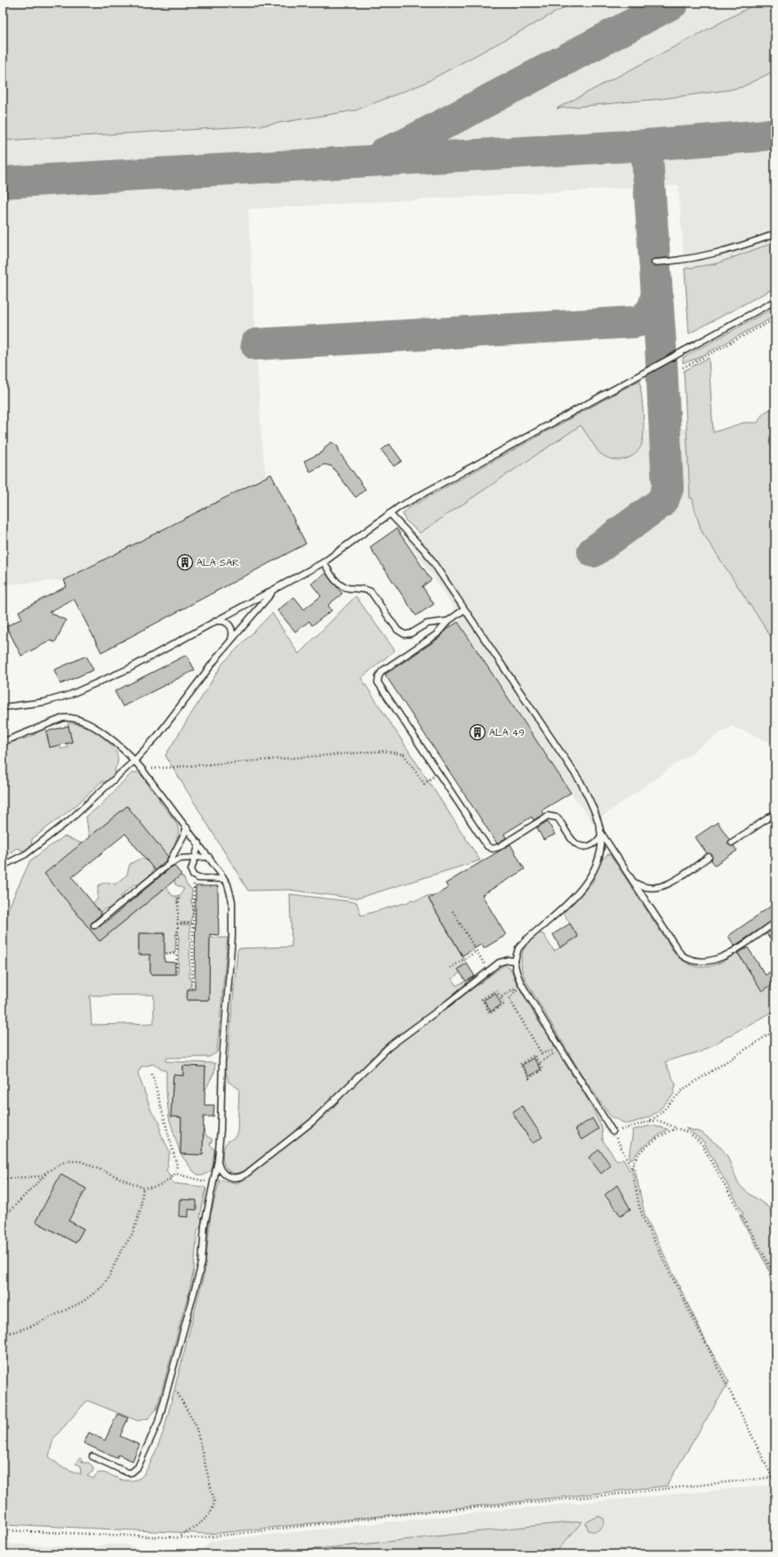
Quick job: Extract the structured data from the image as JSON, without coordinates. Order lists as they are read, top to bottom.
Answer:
{
  "places": {
    "building": ["ALA SAR", "ALA 49"]
  }
}
